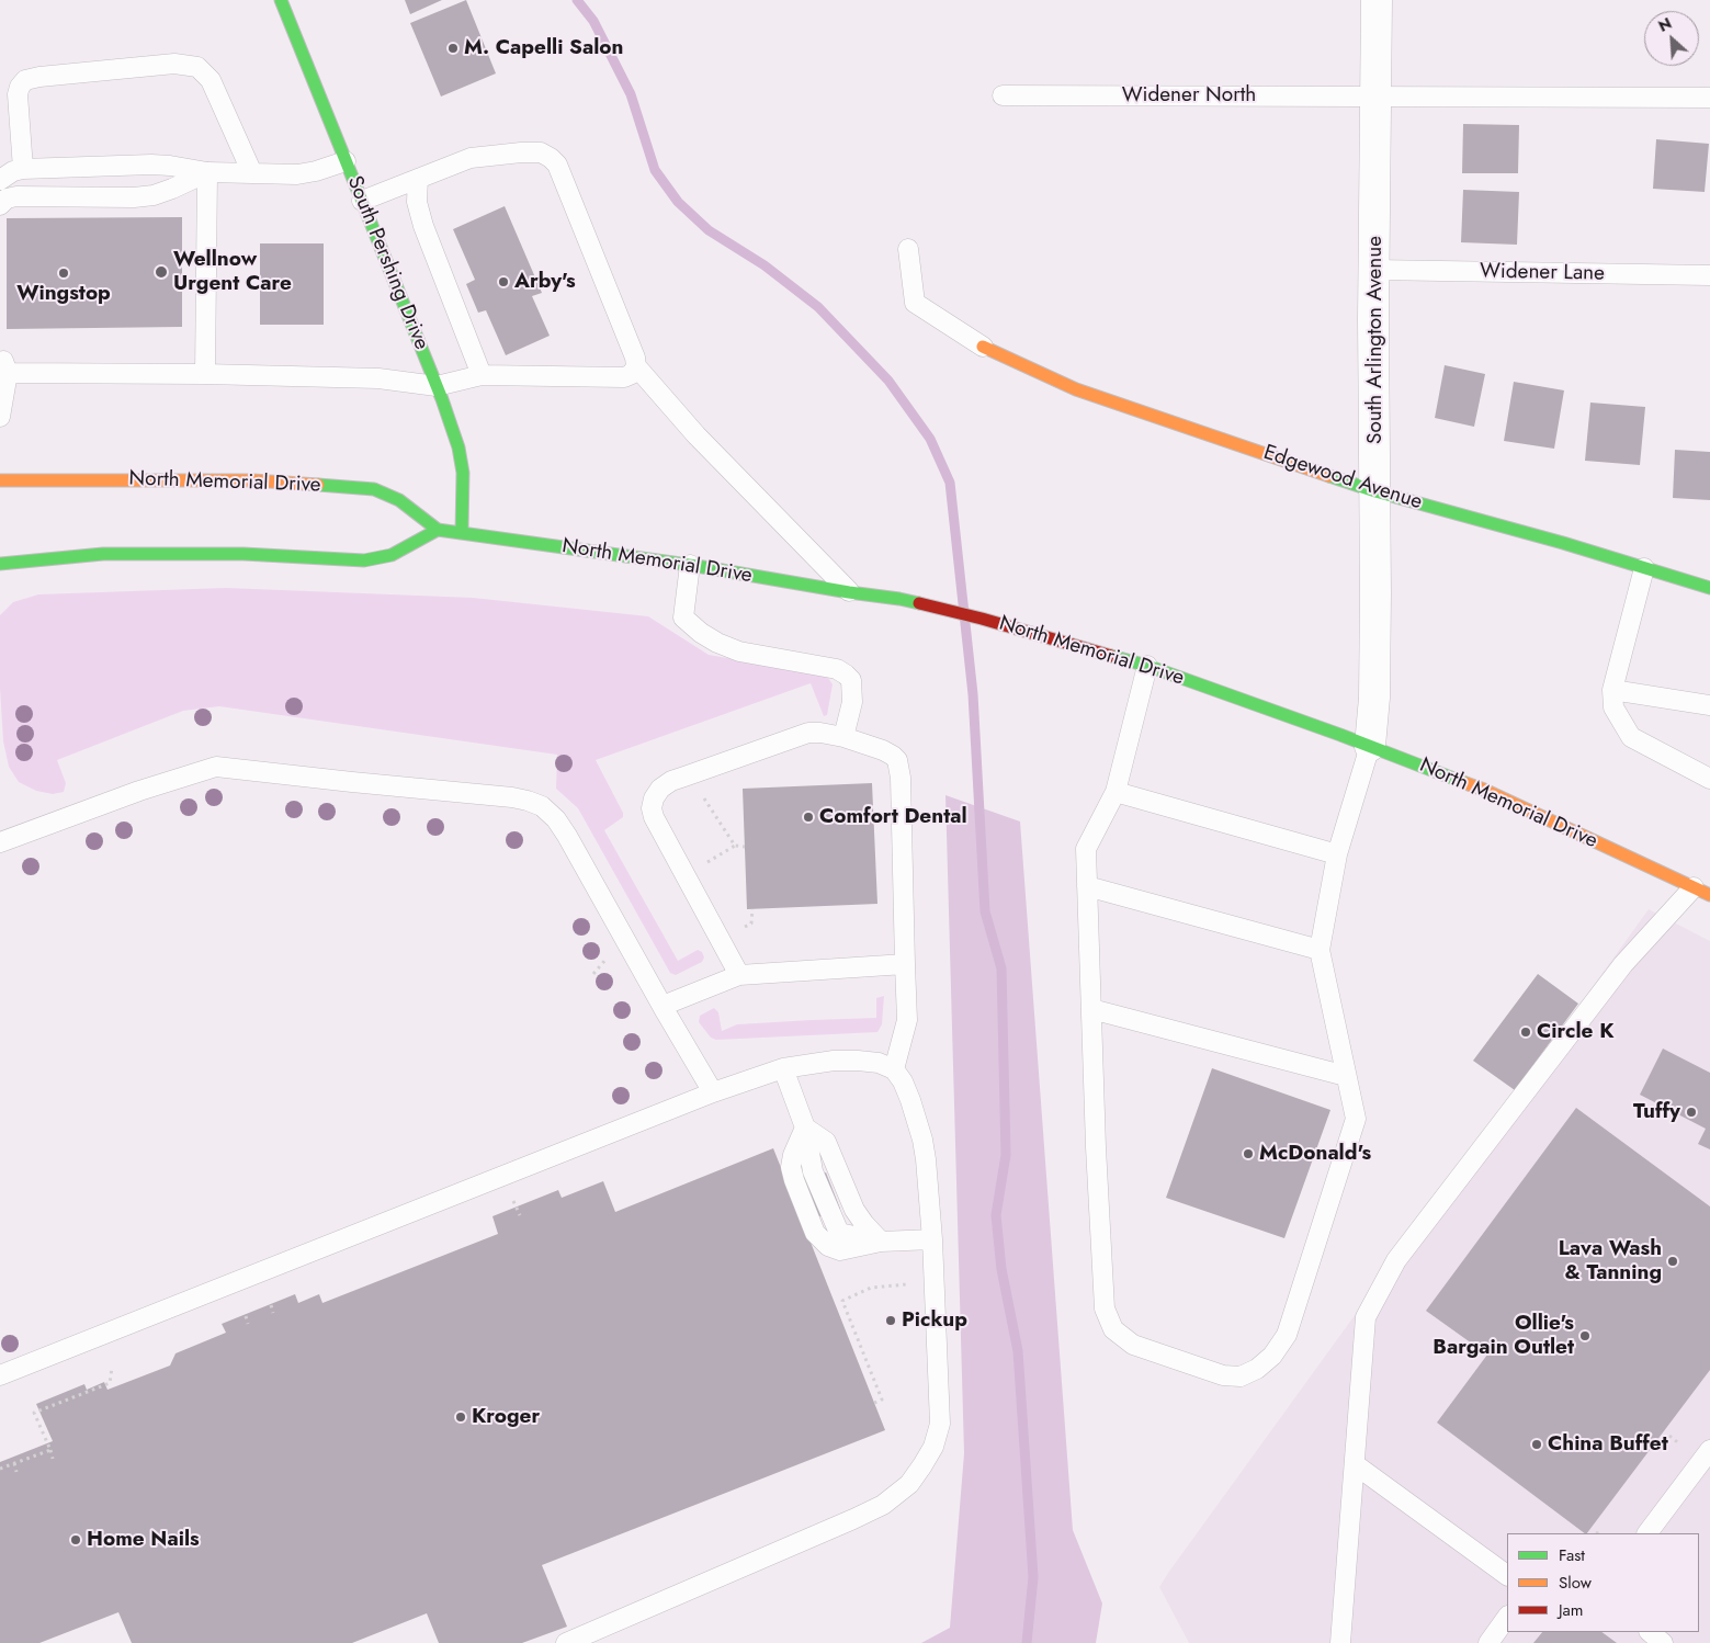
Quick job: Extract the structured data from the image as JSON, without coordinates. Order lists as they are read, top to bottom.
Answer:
{
  "streets": {
    "main road": ["South Pershing Drive", "Edgewood Avenue", "North Memorial Drive"],
    "street": ["South Arlington Avenue"],
    "lane": ["Widener North", "Widener Lane"]
  },
  "crossings": [
    ["Widener North", "South Arlington Avenue"],
    ["South Pershing Drive", "North Memorial Drive"],
    ["Widener Lane", "South Arlington Avenue"],
    ["South Arlington Avenue", "Edgewood Avenue"],
    ["South Arlington Avenue", "North Memorial Drive"]
  ],
  "places": [
    "M. Capelli Salon",
    "Wellnow Urgent Care",
    "Wingstop",
    "Arby's",
    "Comfort Dental",
    "Circle K",
    "Tuffy",
    "McDonald's",
    "Lava Wash & Tanning",
    "Pickup",
    "Ollie's Bargain Outlet",
    "Kroger",
    "China Buffet",
    "Home Nails"
  ],
  "legend": ["Fast", "Slow", "Jam"],
  "north": "top left"
}
